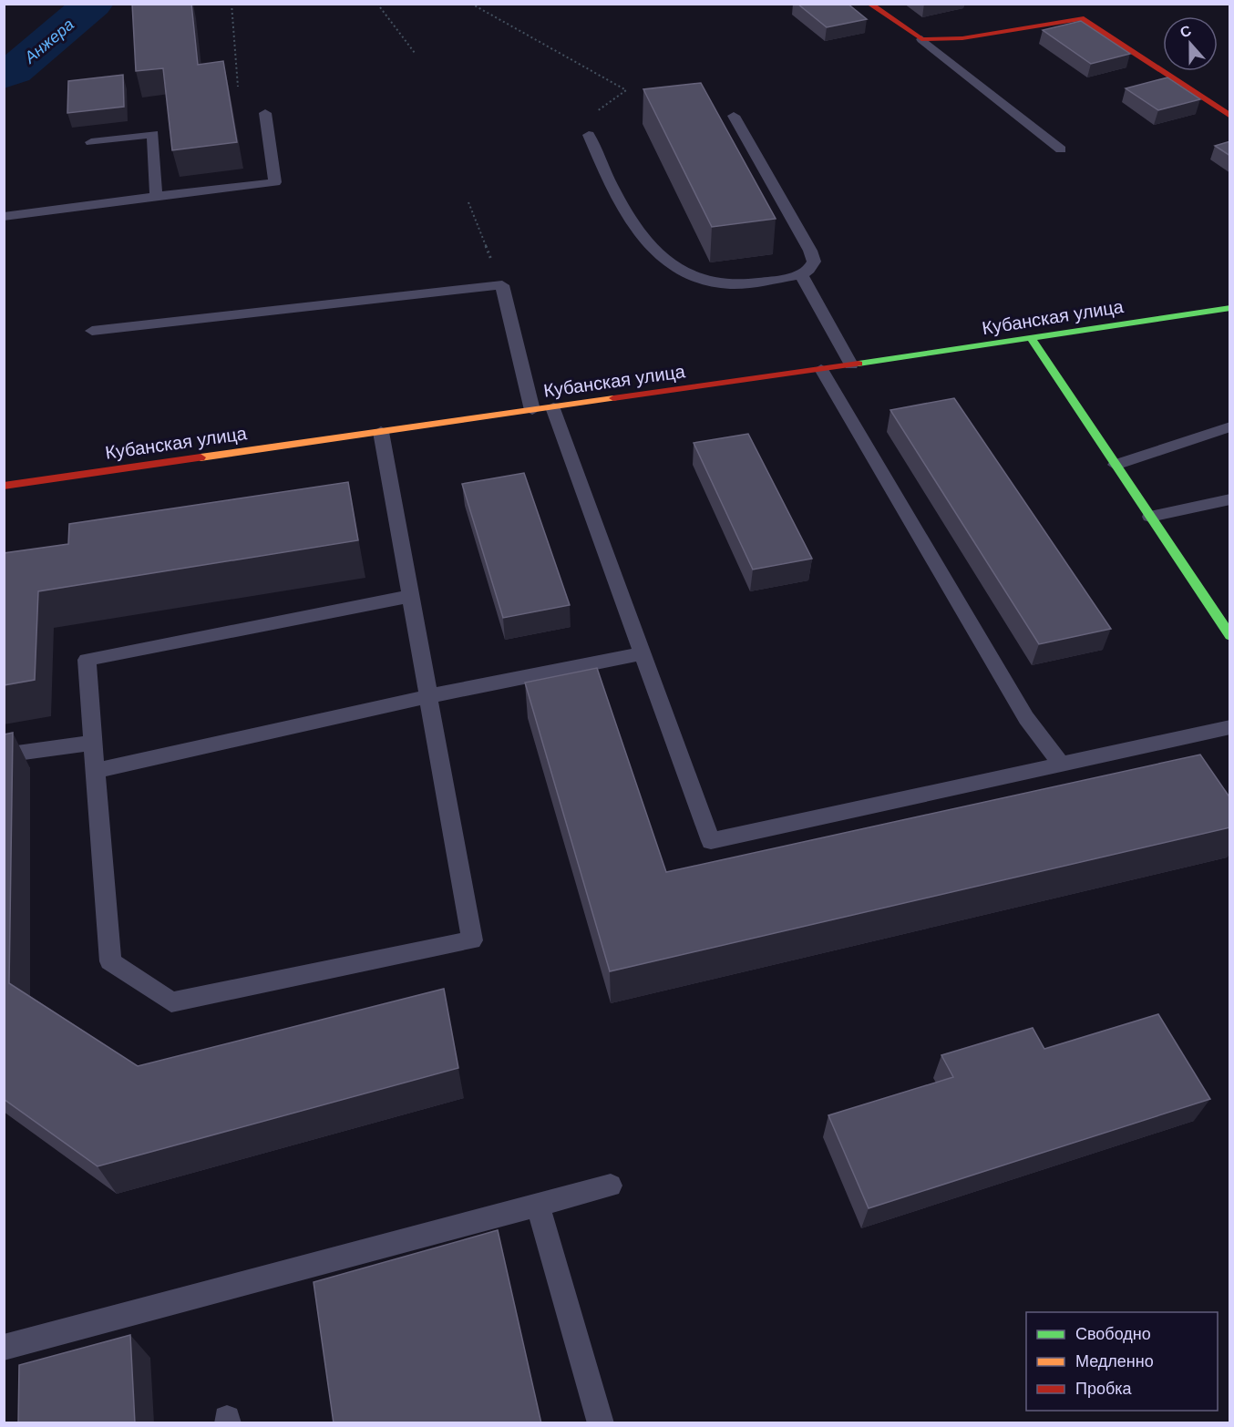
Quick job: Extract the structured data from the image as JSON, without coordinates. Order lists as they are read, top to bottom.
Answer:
{
  "streets": {
    "street": ["Кубанская улица"]
  },
  "water": ["Анжера"],
  "legend": ["Свободно", "Медленно", "Пробка"],
  "north": "top"
}
